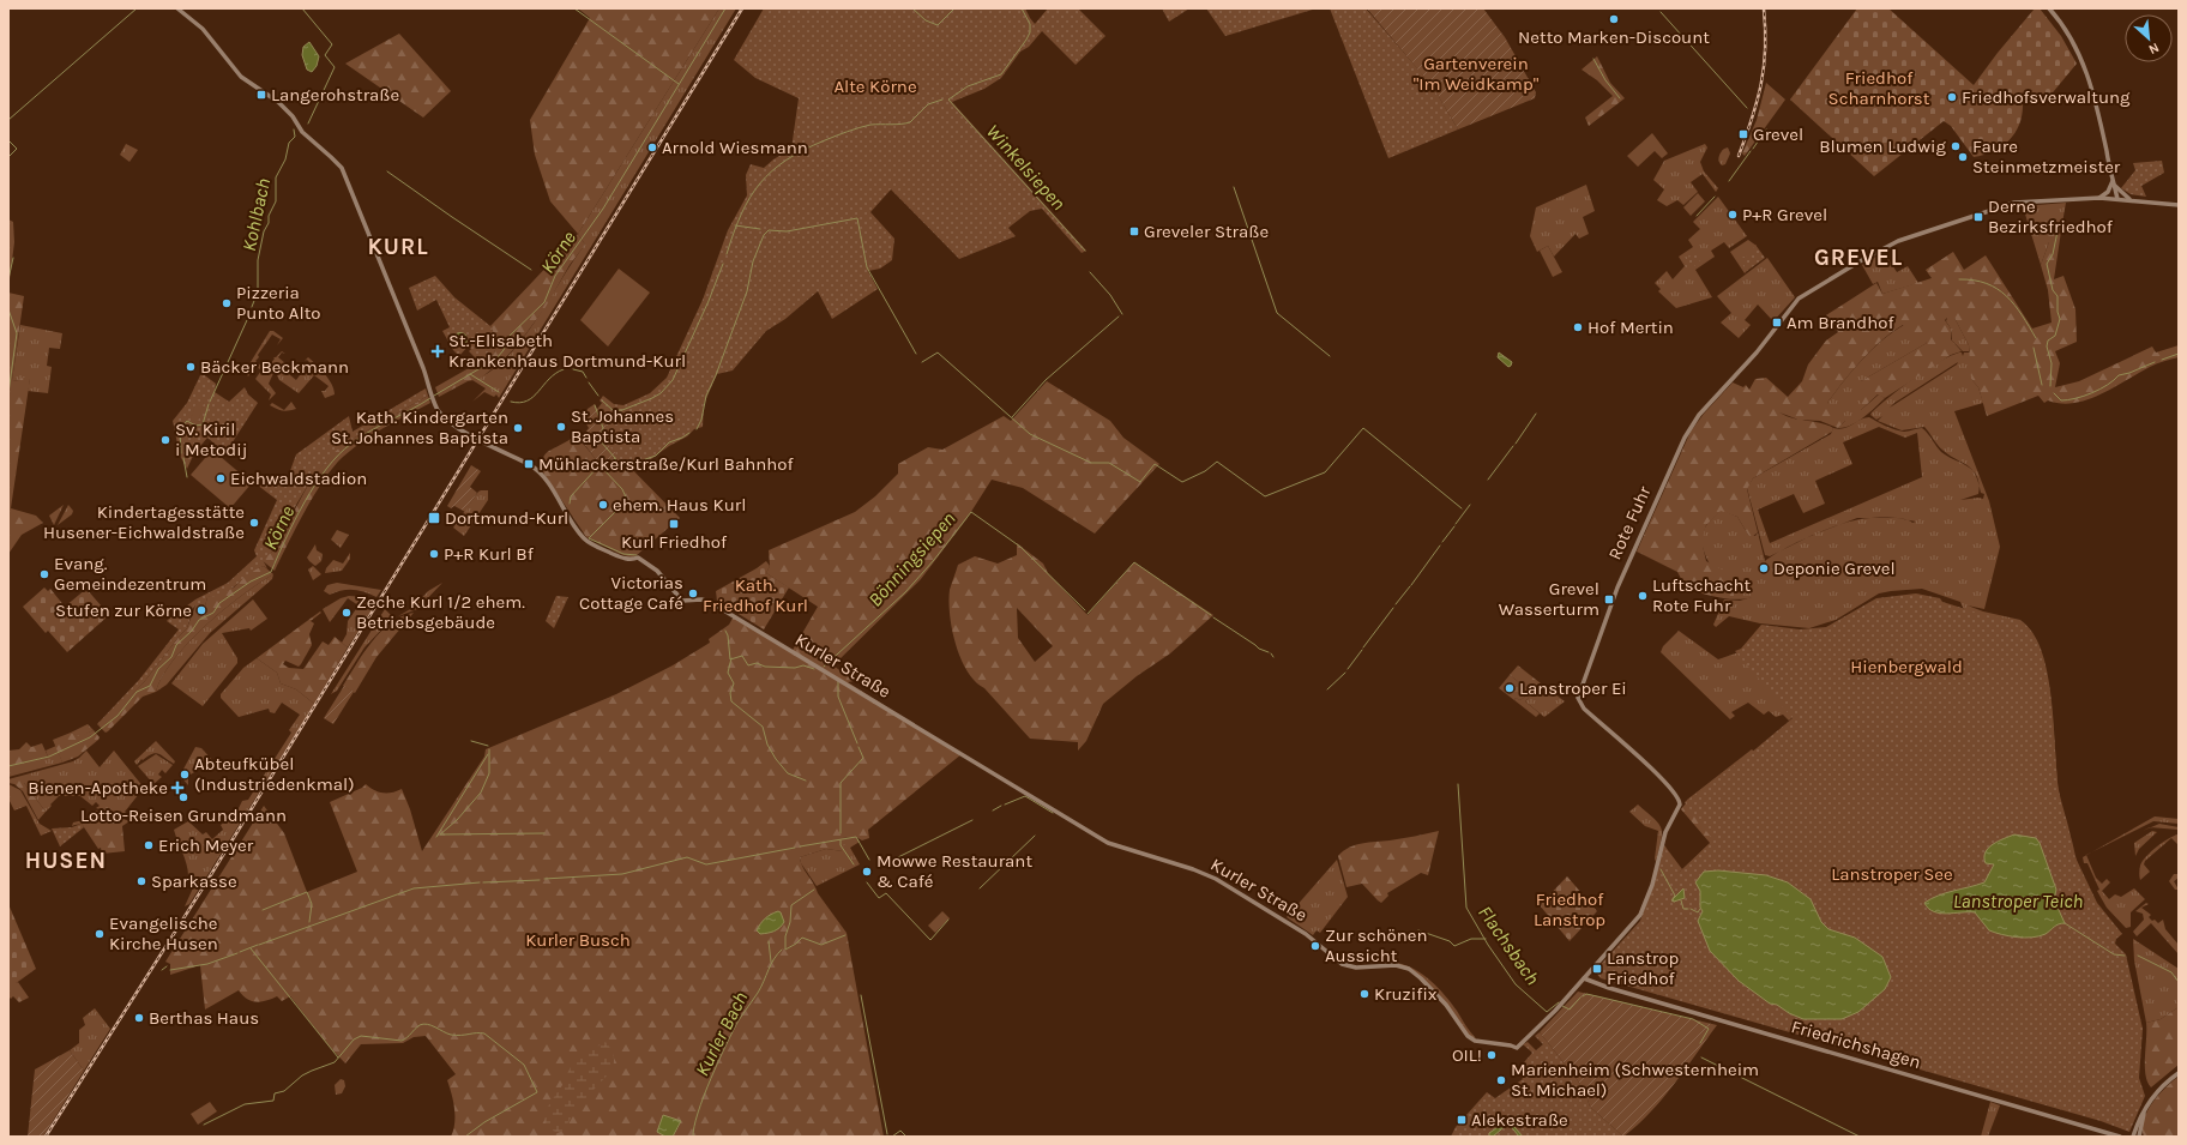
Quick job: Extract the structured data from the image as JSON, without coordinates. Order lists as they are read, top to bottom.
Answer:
{
  "streets": {
    "main road": ["Rote Fuhr", "Kurler Straße", "Friedrichshagen"]
  },
  "crossings": [
    ["Rote Fuhr", "Kurler Straße"],
    ["Rote Fuhr", "Friedrichshagen"],
    ["Kurler Straße", "Friedrichshagen"]
  ],
  "districts": ["KURL", "GREVEL", "HUSEN"],
  "water": [
    "Winkelsiepen",
    "Kohlbach",
    "Körne",
    "Bönningsiepen",
    "Lanstroper Teich",
    "Flachsbach",
    "Kurler Bach"
  ],
  "parks": [
    "Gartenverein \"Im Weidkamp\"",
    "Friedhof Scharnhorst",
    "Alte Körne",
    "Kath. Friedhof Kurl",
    "Hienbergwald",
    "Lanstroper See",
    "Friedhof Lanstrop",
    "Kurler Busch"
  ],
  "places": {
    "other": [
      "Netto Marken-Discount",
      "Friedhofsverwaltung",
      "Blumen Ludwig",
      "Arnold Wiesmann",
      "Faure Steinmetzmeister",
      "P+R Grevel",
      "Pizzeria Punto Alto",
      "Hof Mertin",
      "Bäcker Beckmann",
      "St. Johannes Baptista",
      "Kath. Kindergarten St. Johannes Baptista",
      "Sv. Kiril i Metodij",
      "Eichwaldstadion",
      "ehem. Haus Kurl",
      "Kindertagesstätte Husener-Eichwaldstraße",
      "P+R Kurl Bf",
      "Deponie Grevel",
      "Evang. Gemeindezentrum",
      "Victorias Cottage Café",
      "Luftschacht Rote Fuhr",
      "Stufen zur Körne",
      "Zeche Kurl 1/2 ehem. Betriebsgebäude",
      "Lanstroper Ei",
      "Abteufkübel (Industriedenkmal)",
      "Lotto-Reisen Grundmann",
      "Erich Meyer",
      "Mowwe Restaurant & Café",
      "Sparkasse",
      "Evangelische Kirche Husen",
      "Zur schönen Aussicht",
      "Kruzifix",
      "Berthas Haus",
      "OIL!",
      "Marienheim (Schwesternheim St. Michael)"
    ],
    "transit": [
      "Langerohstraße",
      "Grevel",
      "Derne Bezirksfriedhof",
      "Greveler Straße",
      "Am Brandhof",
      "Mühlackerstraße/Kurl Bahnhof",
      "Dortmund-Kurl",
      "Kurl Friedhof",
      "Grevel Wasserturm",
      "Lanstrop Friedhof",
      "Alekestraße"
    ],
    "health": ["St.-Elisabeth Krankenhaus Dortmund-Kurl", "Bienen-Apotheke"]
  },
  "north": "bottom right"
}
